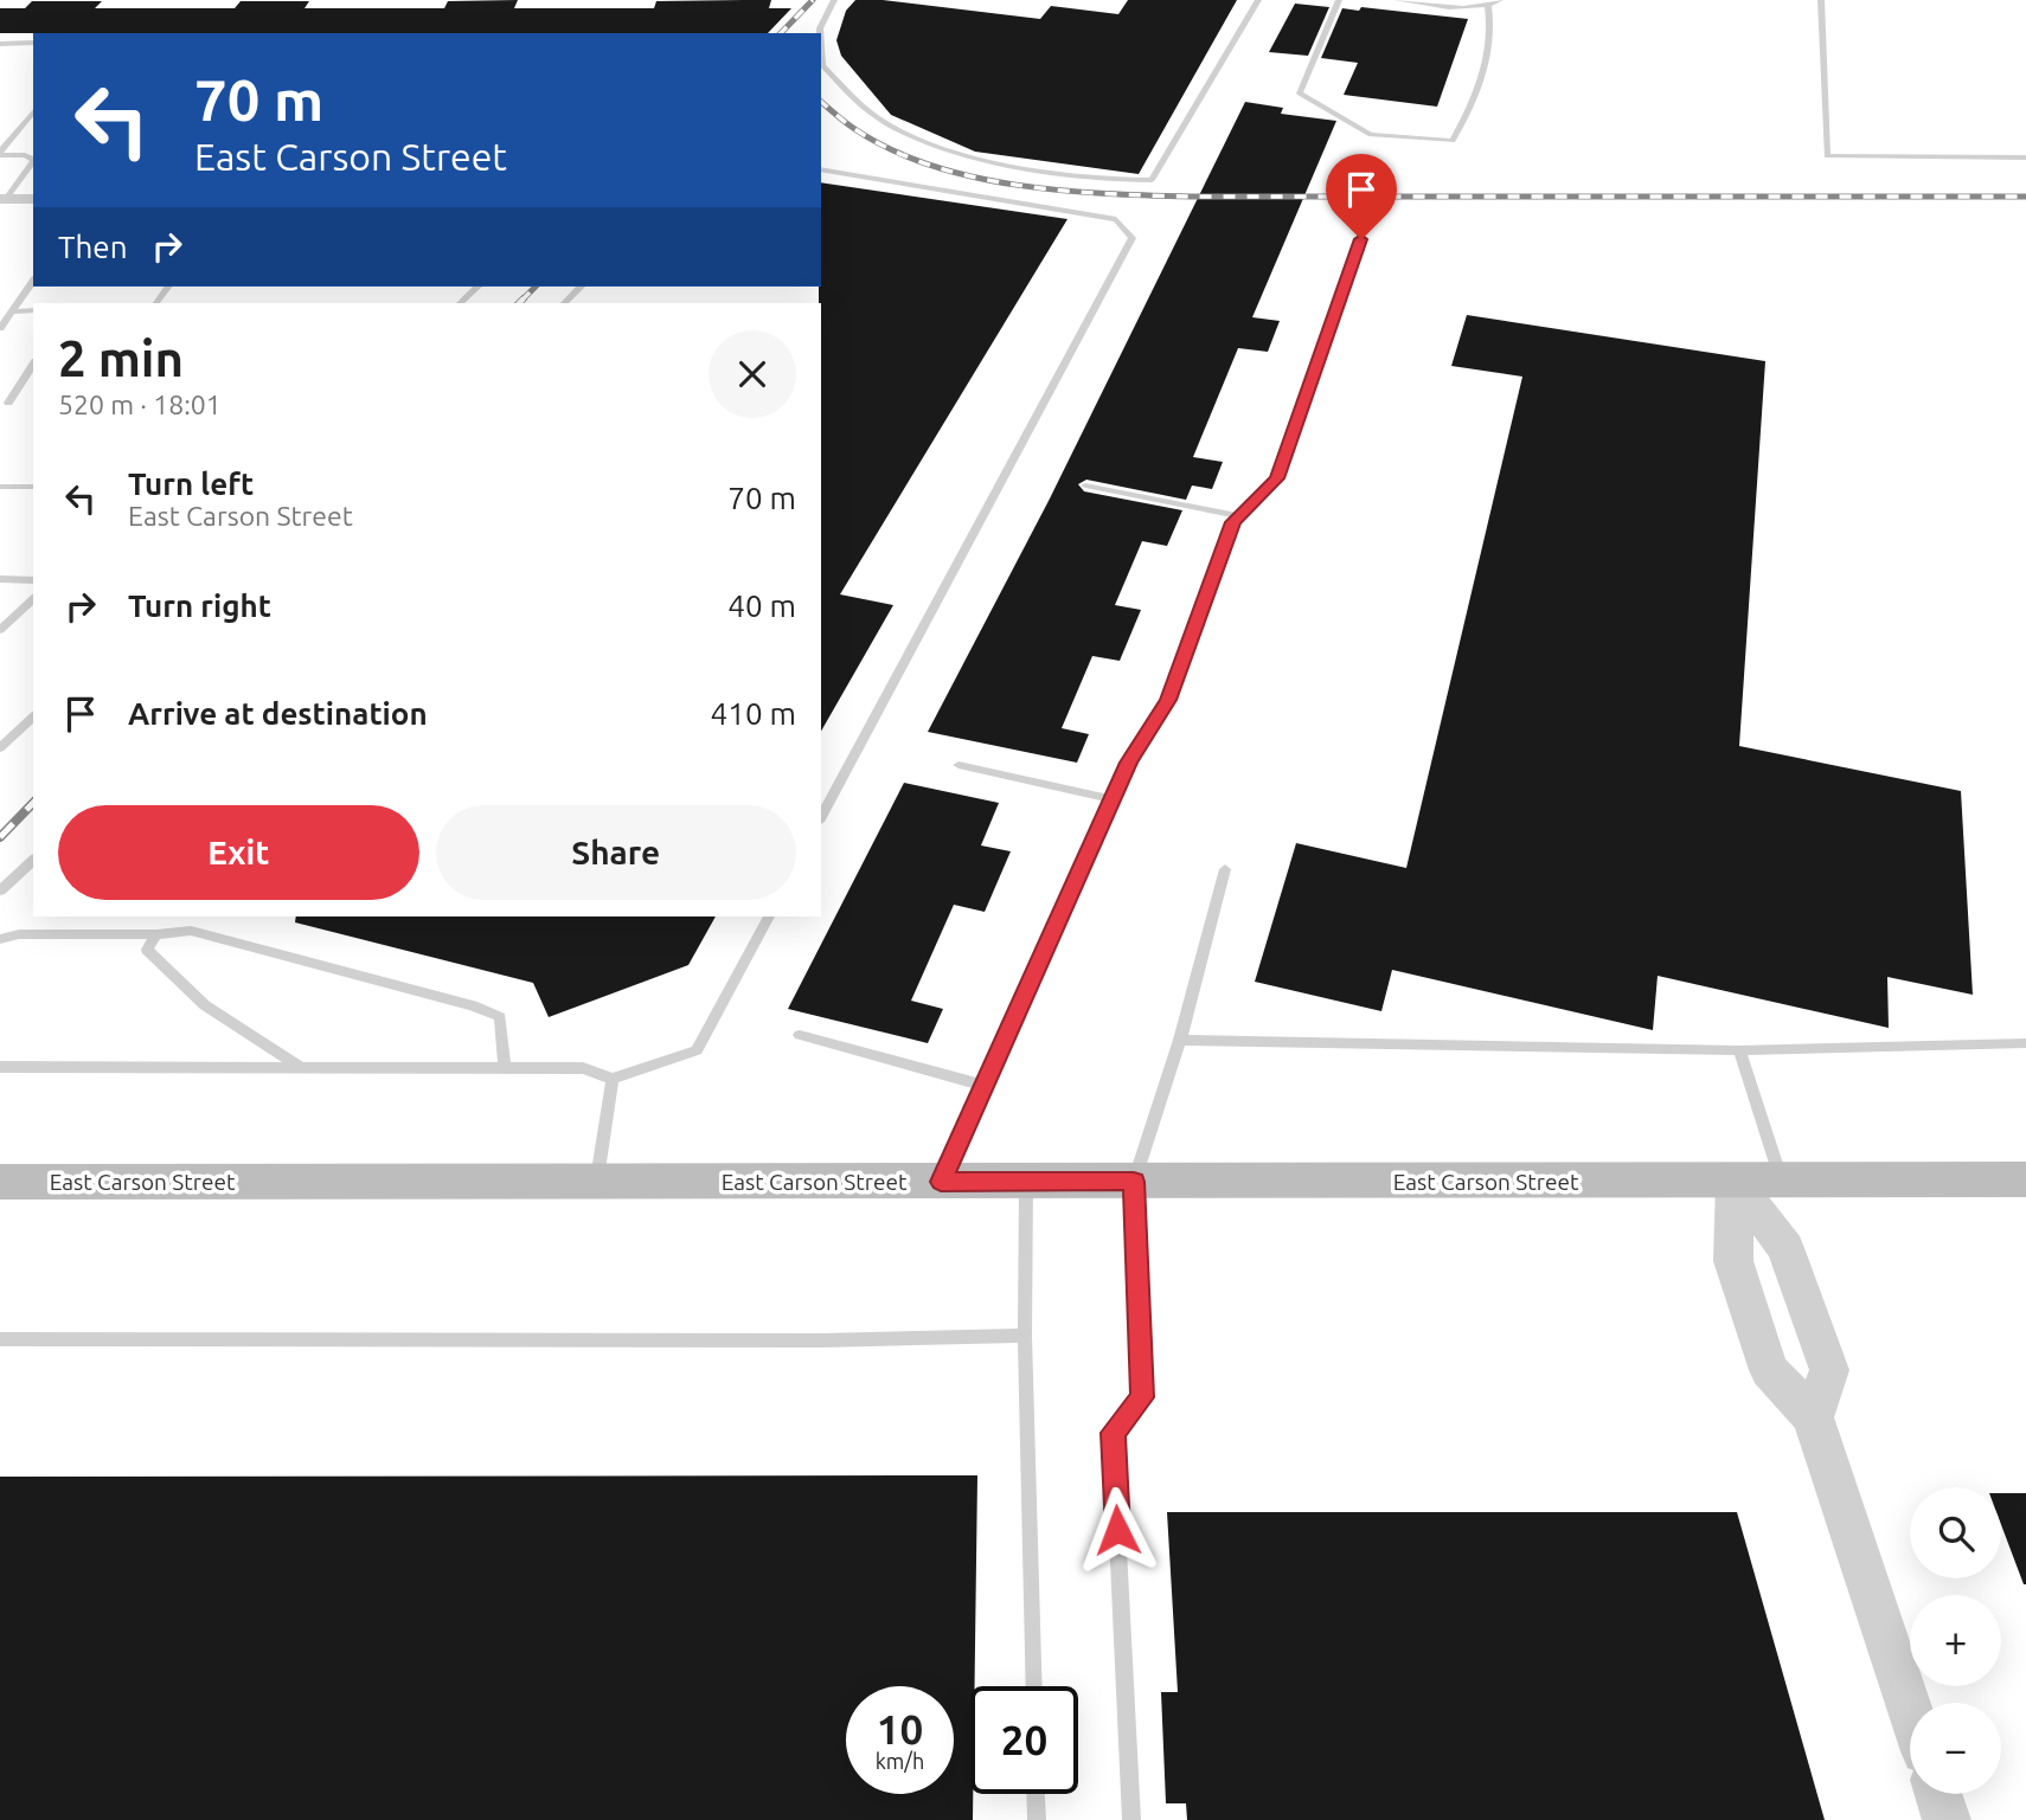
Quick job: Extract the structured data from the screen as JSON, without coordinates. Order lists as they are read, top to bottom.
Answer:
{
  "streets": {
    "main road": ["East Carson Street"]
  },
  "page": {
    "turn": ["70 m", "East Carson Street"],
    "then": "Then",
    "heading": ["2 min", "520 m · 18:01"],
    "list": [
      {
        "name": "Turn left",
        "note": "East Carson Street",
        "value": "70 m"
      },
      {
        "name": "Turn right",
        "value": "40 m"
      },
      {
        "name": "Arrive at destination",
        "value": "410 m"
      }
    ],
    "buttons": ["Exit", "Share"],
    "map_buttons": ["+", "−"],
    "speed": "10 km/h",
    "limit": "20"
  }
}
